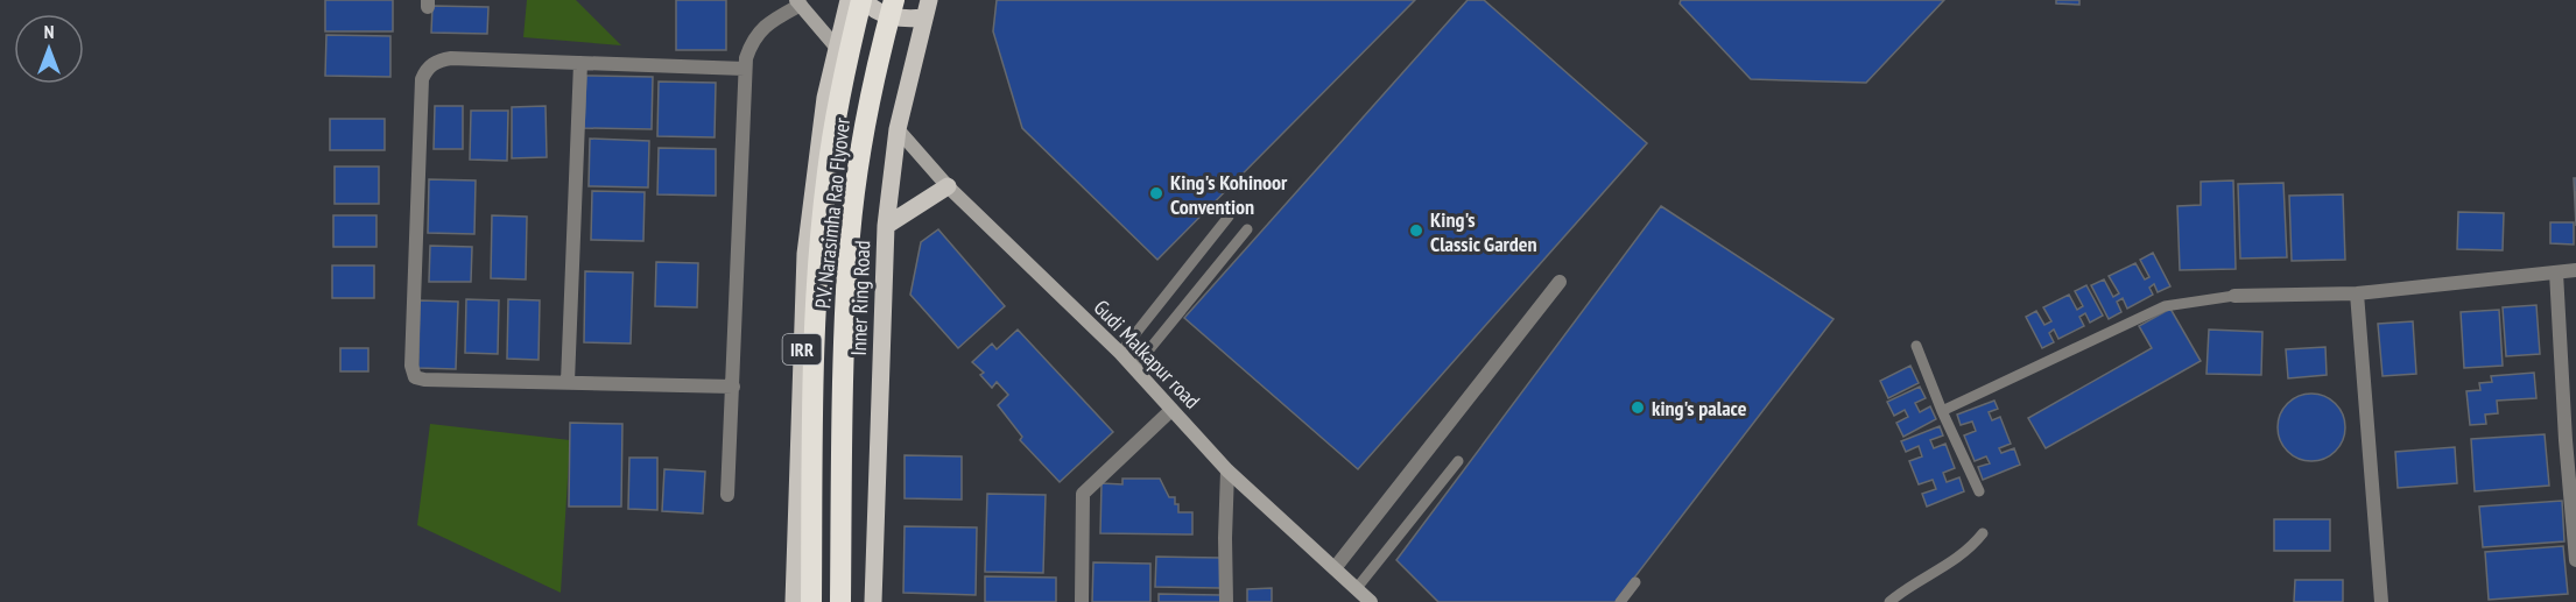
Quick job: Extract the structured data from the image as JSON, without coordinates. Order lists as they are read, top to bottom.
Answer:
{
  "streets": {
    "highway": ["P.V. Narasimha Rao Flyover"],
    "main road": ["Inner Ring Road", "IRR"],
    "street": ["Gudi Malkapur road"]
  },
  "crossings": [
    ["Inner Ring Road", "Gudi Malkapur road"]
  ],
  "places": ["King's Kohinoor Convention", "King's Classic Garden", "king's palace"],
  "north": "top"
}
